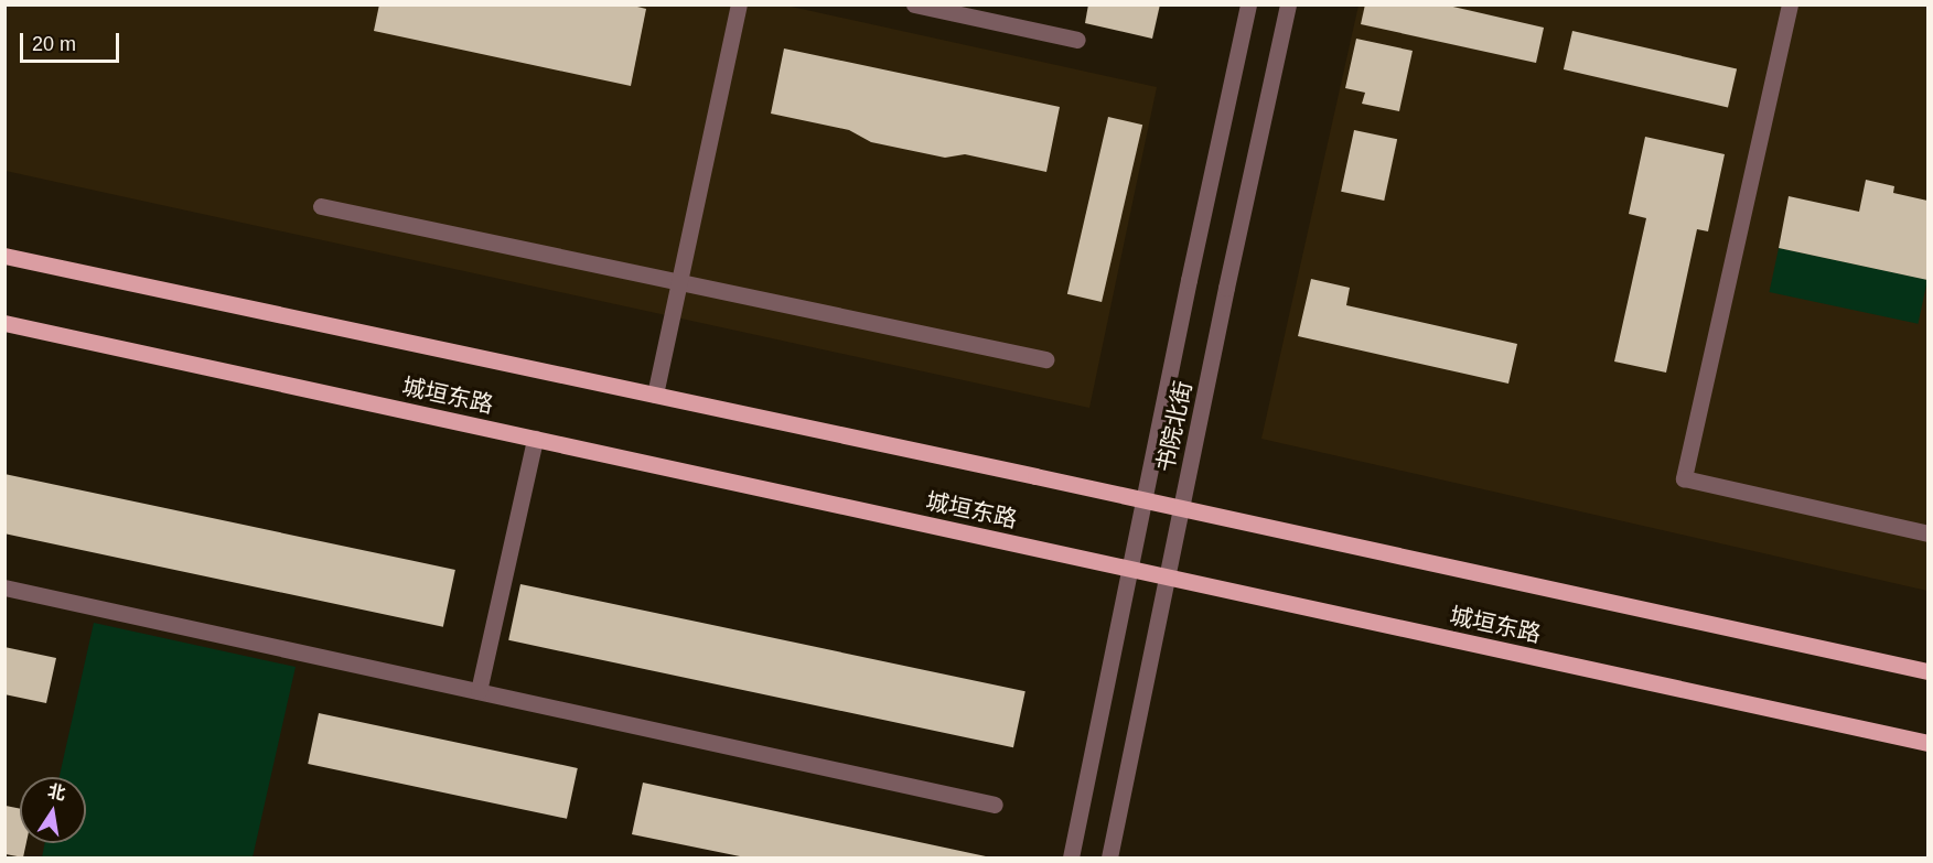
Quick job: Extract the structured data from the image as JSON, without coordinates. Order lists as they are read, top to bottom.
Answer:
{
  "streets": {
    "main road": ["城垣东路"],
    "street": ["书院北街"]
  },
  "crossings": [
    ["城垣东路", "书院北街"]
  ],
  "scale_bar": "20 m",
  "north": "top"
}
